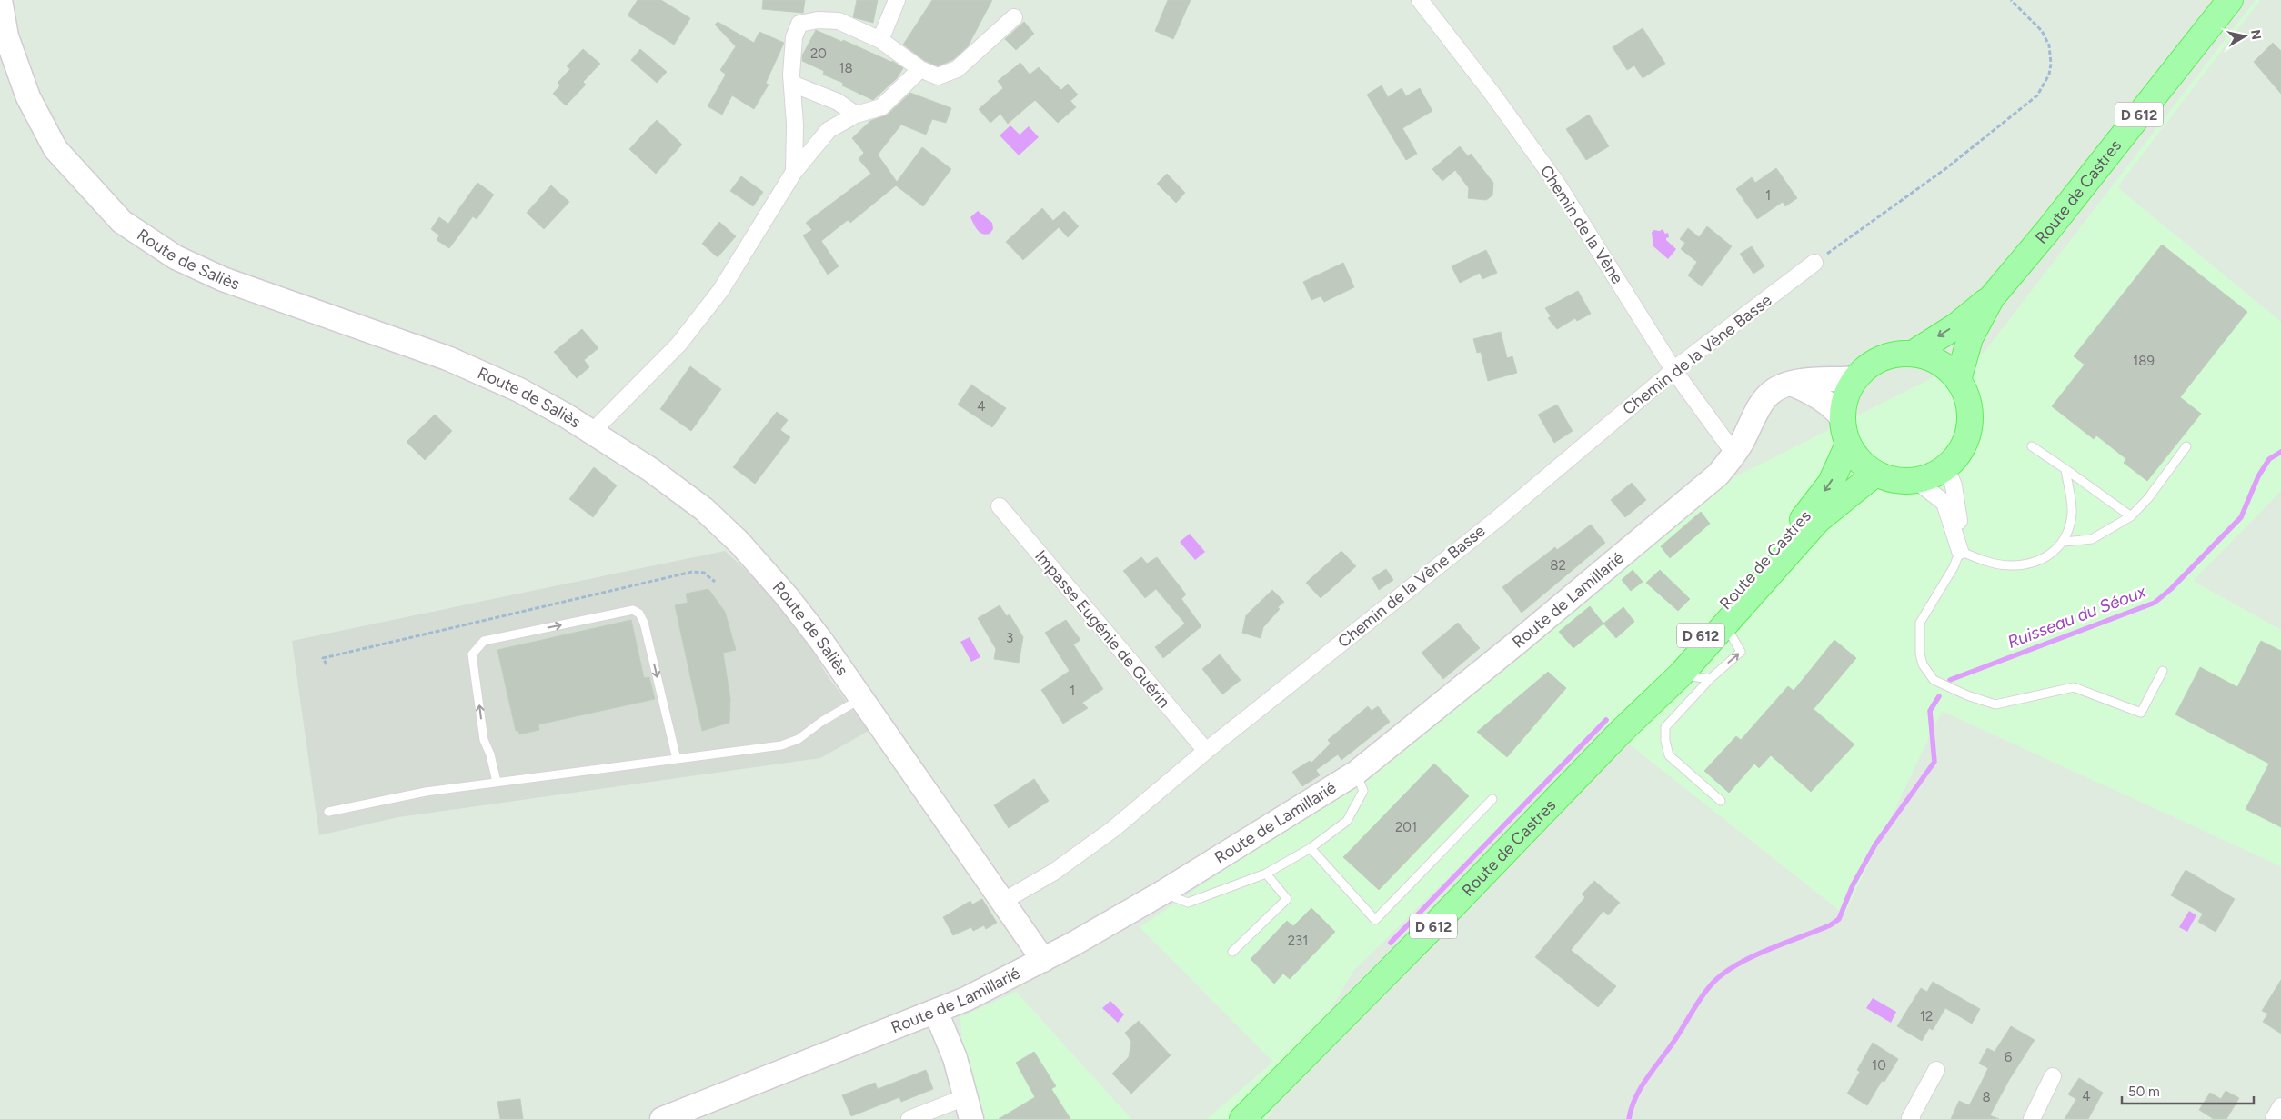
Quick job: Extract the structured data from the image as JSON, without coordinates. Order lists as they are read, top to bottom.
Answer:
{
  "streets": {
    "main road": ["D 612", "Route de Castres"],
    "street": [
      "Chemin de la Vène",
      "Route de Saliès",
      "Chemin de la Vène Basse",
      "Route de Lamillarié",
      "Impasse Eugénie de Guérin"
    ]
  },
  "crossings": [
    ["Route de Castres", "Route de Lamillarié"],
    ["Chemin de la Vène", "Chemin de la Vène Basse"],
    ["Chemin de la Vène", "Route de Lamillarié"],
    ["Route de Saliès", "Chemin de la Vène Basse"],
    ["Route de Saliès", "Route de Lamillarié"],
    ["Chemin de la Vène Basse", "Impasse Eugénie de Guérin"]
  ],
  "water": ["Ruisseau du Séoux"],
  "house_numbers": [
    "20",
    "18",
    "1",
    "189",
    "4",
    "82",
    "3",
    "1",
    "201",
    "231",
    "12",
    "6",
    "10",
    "4",
    "8"
  ],
  "scale_bar": "50 m",
  "north": "right"
}
